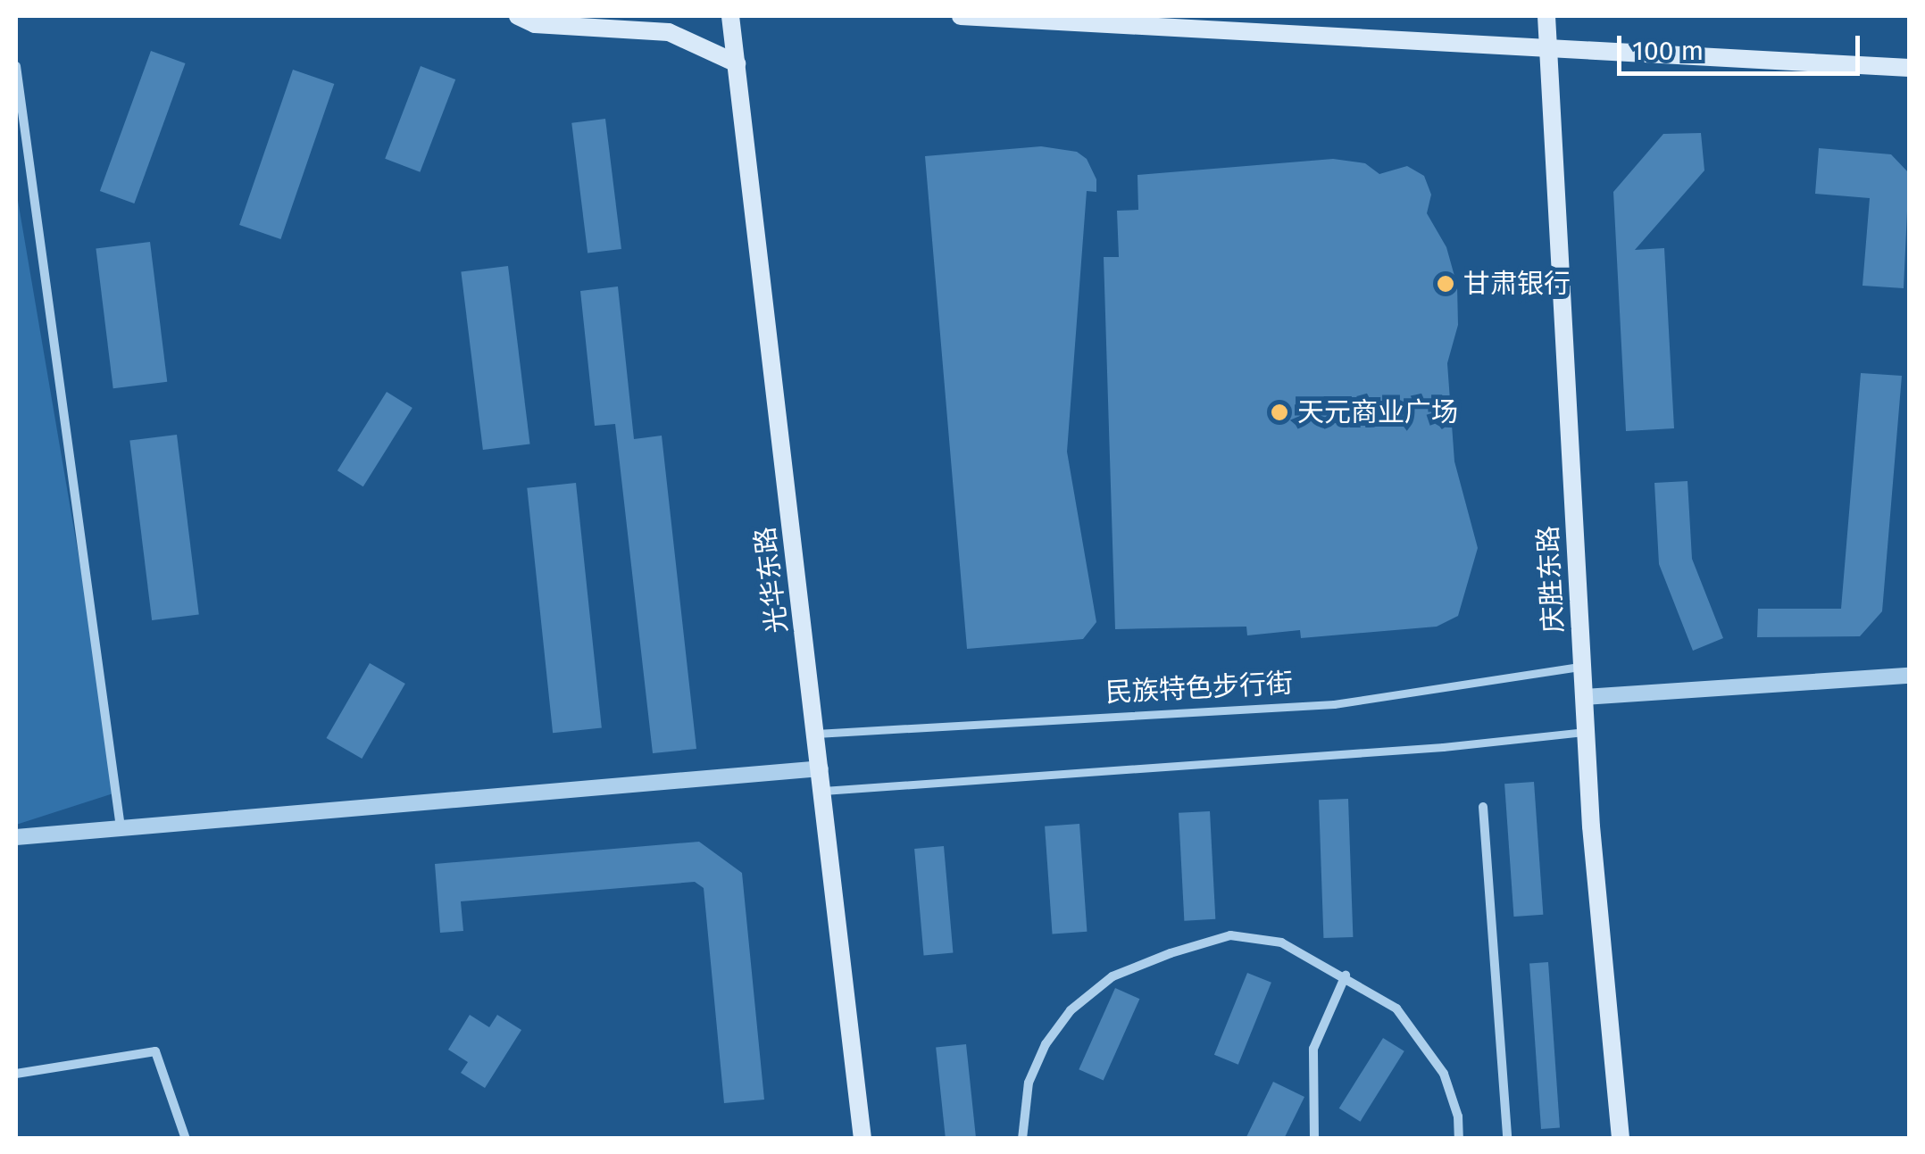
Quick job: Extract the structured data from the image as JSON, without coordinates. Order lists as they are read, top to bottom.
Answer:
{
  "streets": {
    "main road": ["庆胜东路", "光华东路"],
    "street": ["民族特色步行街"]
  },
  "crossings": [
    ["庆胜东路", "民族特色步行街"],
    ["光华东路", "民族特色步行街"]
  ],
  "places": ["甘肃银行", "天元商业广场"],
  "scale_bar": "100 m"
}
